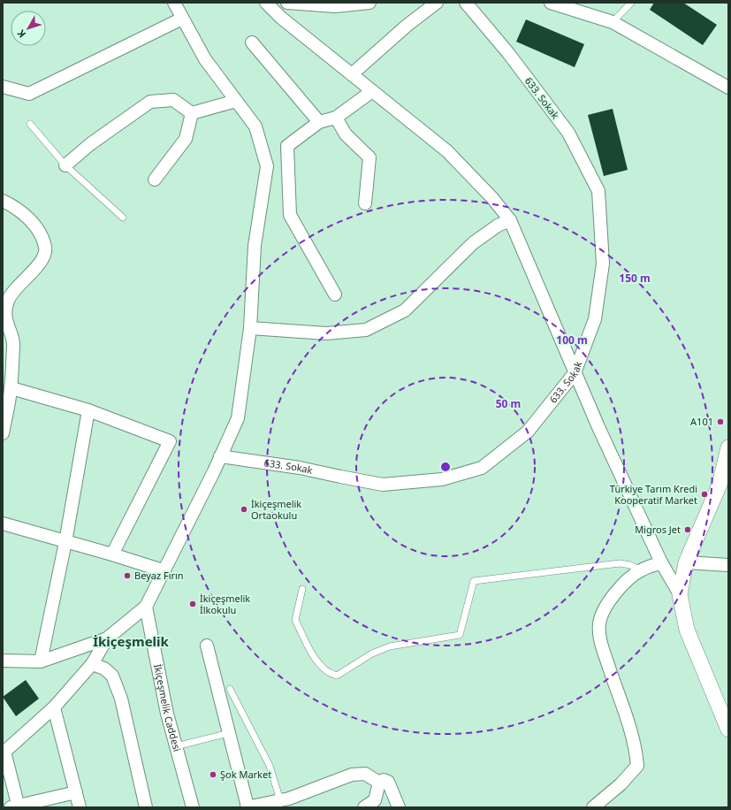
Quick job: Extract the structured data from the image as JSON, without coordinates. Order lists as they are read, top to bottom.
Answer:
{
  "streets": {
    "street": ["633. Sokak", "İkiçeşmelik Caddesi"]
  },
  "districts": ["İkiçeşmelik"],
  "places": [
    "A101",
    "Türkiye Tarım Kredi Kooperatif Market",
    "İkiçeşmelik Ortaokulu",
    "Migros Jet",
    "Beyaz Fırın",
    "İkiçeşmelik İlkokulu",
    "Şok Market"
  ],
  "north": "bottom left",
  "rings": ["150 m", "100 m", "50 m"]
}
